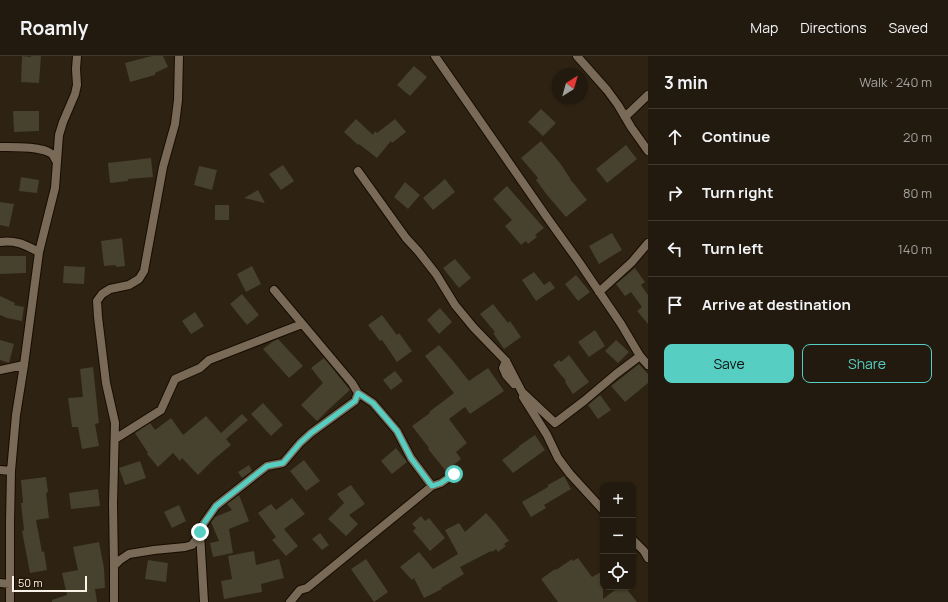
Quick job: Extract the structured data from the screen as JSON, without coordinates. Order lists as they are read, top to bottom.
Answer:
{
  "scale_bar": "50 m",
  "north": "top right",
  "page": {
    "header": "Roamly",
    "nav": ["Map", "Directions", "Saved"],
    "heading": ["3 min", "Walk · 240 m"],
    "list": [
      ["Continue", "20 m"],
      ["Turn right", "80 m"],
      ["Turn left", "140 m"],
      "Arrive at destination"
    ],
    "buttons": ["Save", "Share"],
    "map_buttons": ["+", "−"],
    "scale": "50 m"
  }
}
